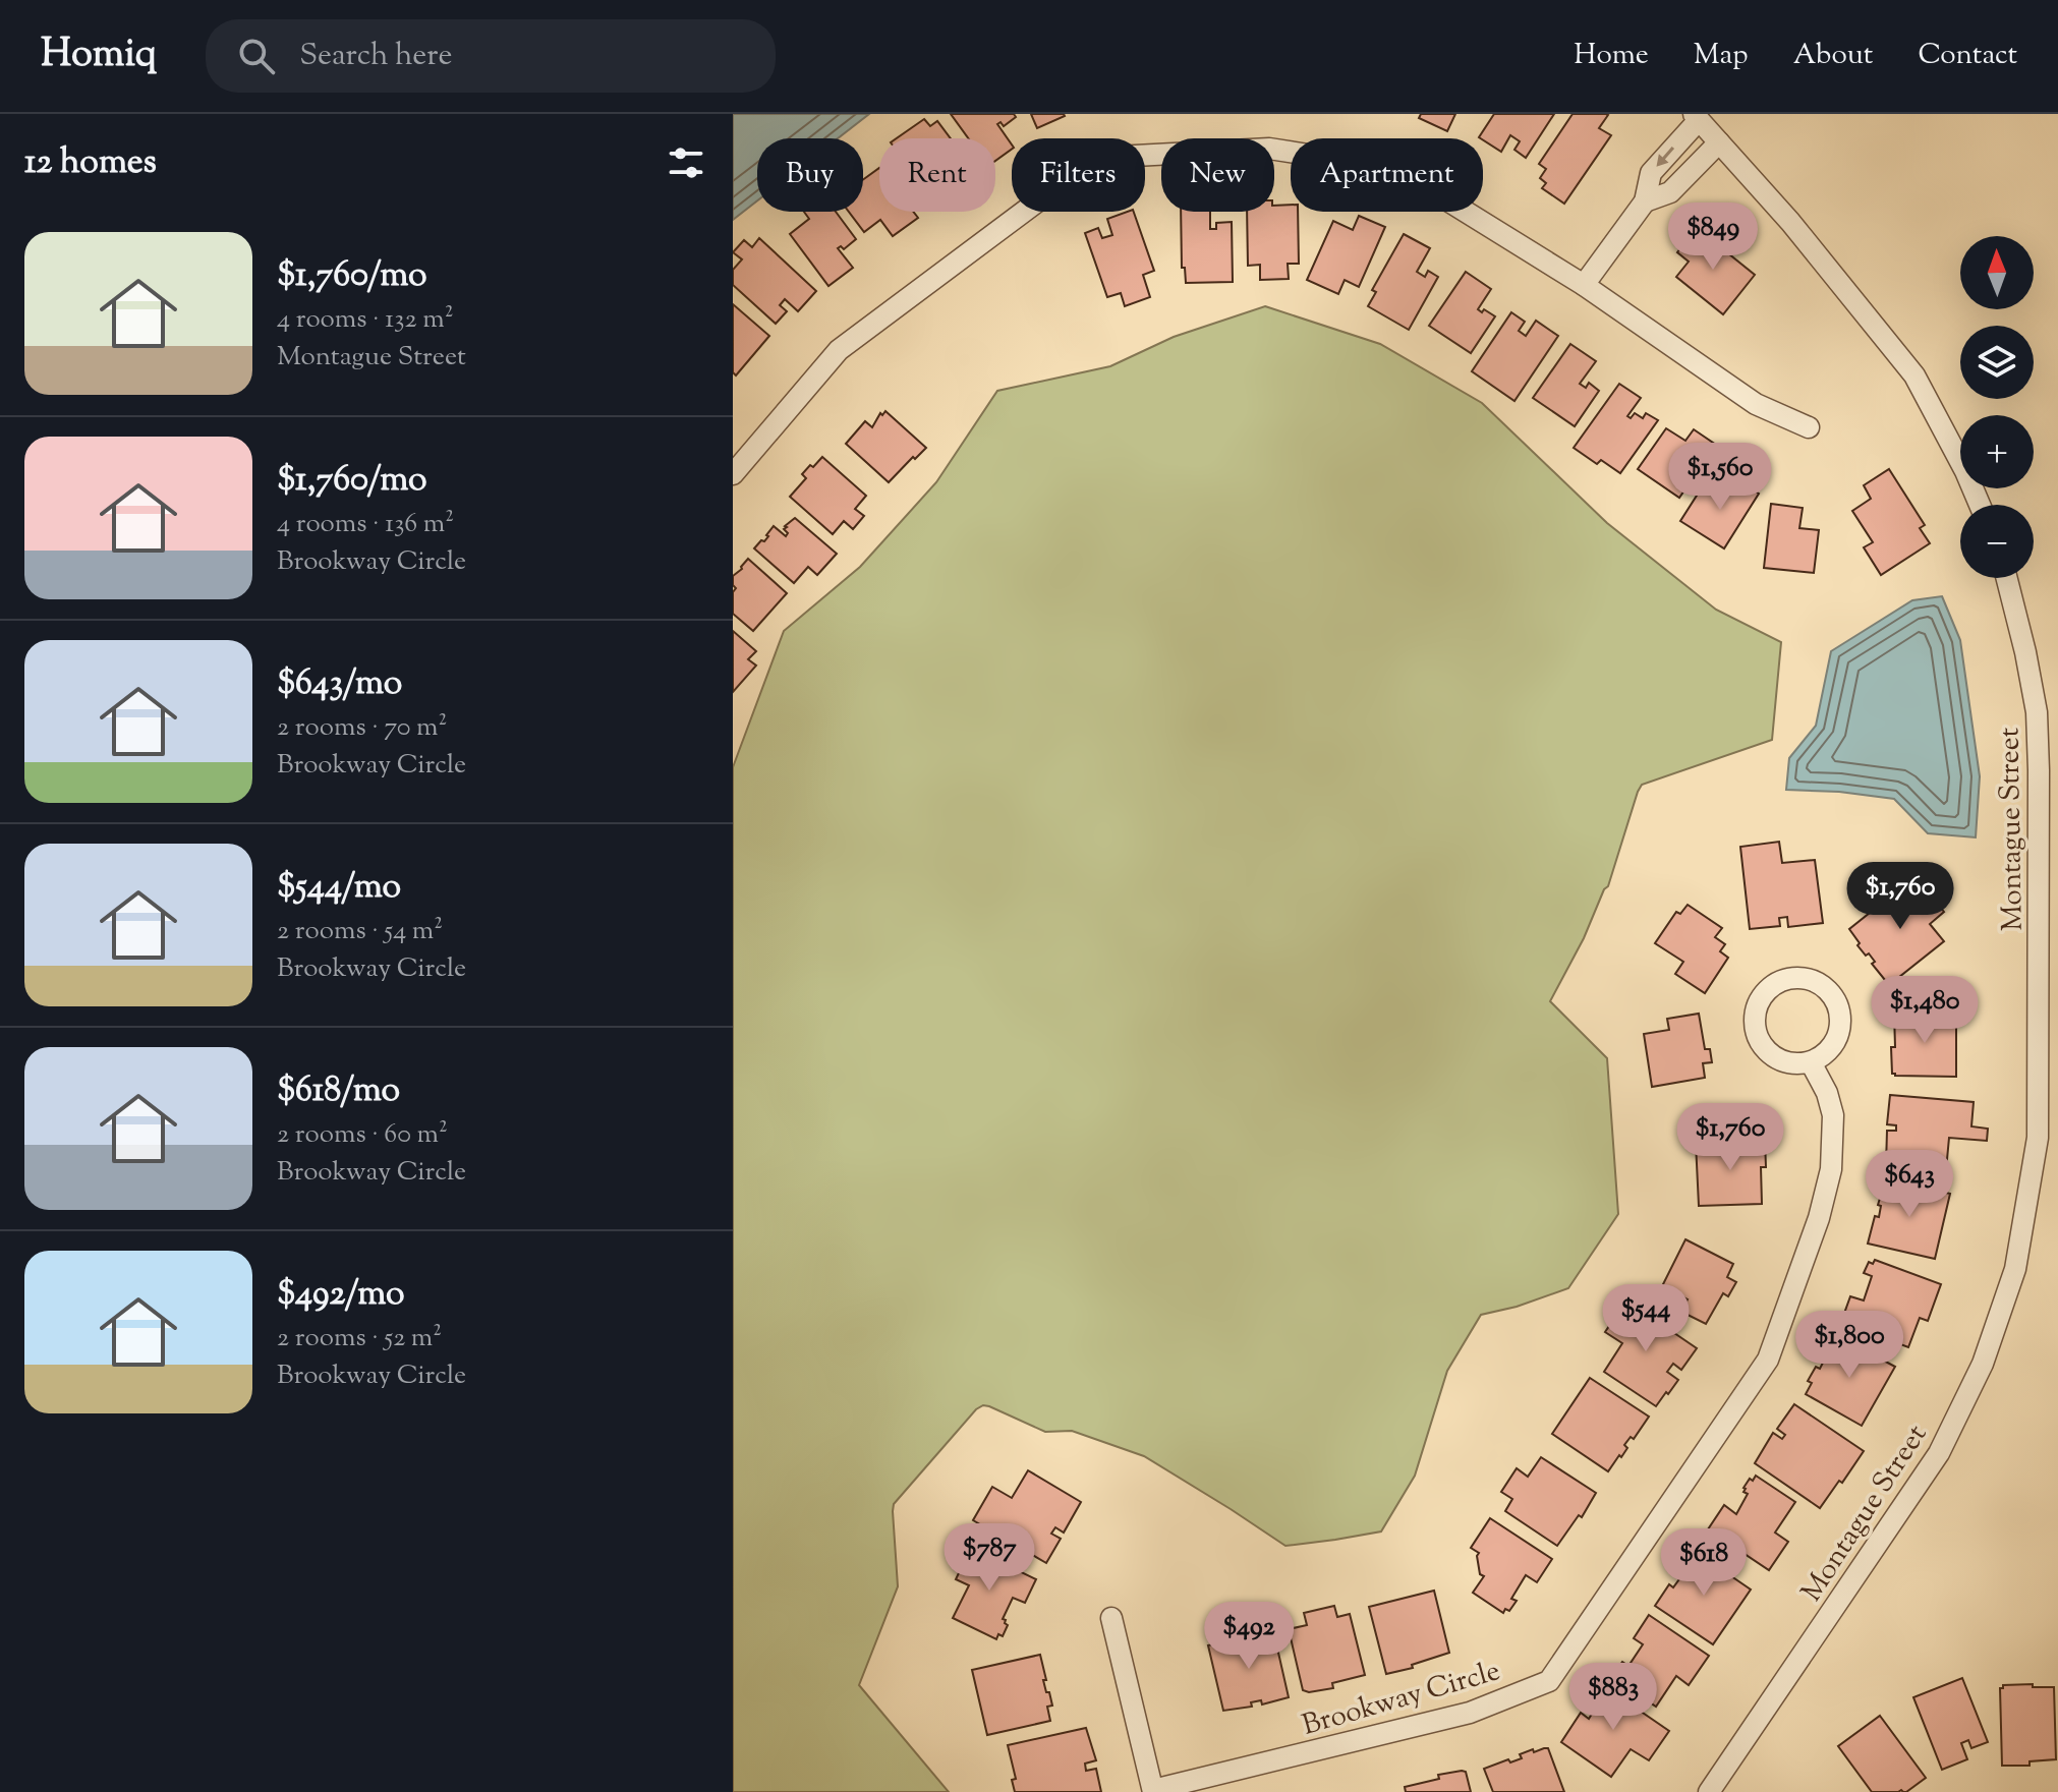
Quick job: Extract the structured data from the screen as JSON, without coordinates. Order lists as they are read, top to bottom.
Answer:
{
  "streets": {
    "street": ["Montague Street", "Brookway Circle"]
  },
  "north": "top",
  "page": {
    "header": "Homiq",
    "search": "Search here",
    "nav": [
      "Home",
      "Map",
      "About",
      "Contact"
    ],
    "heading": "12 homes",
    "chip": [
      "Buy",
      "Rent",
      "Filters",
      "New",
      "Apartment"
    ],
    "price": [
      "$849",
      "$1,560",
      "$1,760",
      "$1,480",
      "$1,760",
      "$643",
      "$544",
      "$1,800",
      "$787",
      "$618",
      "$492",
      "$883"
    ],
    "list": [
      {
        "name": "$1,760/mo",
        "note": "4 rooms · 132 m² · Montague Street"
      },
      {
        "name": "$1,760/mo",
        "note": "4 rooms · 136 m² · Brookway Circle"
      },
      {
        "name": "$643/mo",
        "note": "2 rooms · 70 m² · Brookway Circle"
      },
      {
        "name": "$544/mo",
        "note": "2 rooms · 54 m² · Brookway Circle"
      },
      {
        "name": "$618/mo",
        "note": "2 rooms · 60 m² · Brookway Circle"
      },
      {
        "name": "$492/mo",
        "note": "2 rooms · 52 m² · Brookway Circle"
      }
    ],
    "map_buttons": ["+", "−"]
  }
}
